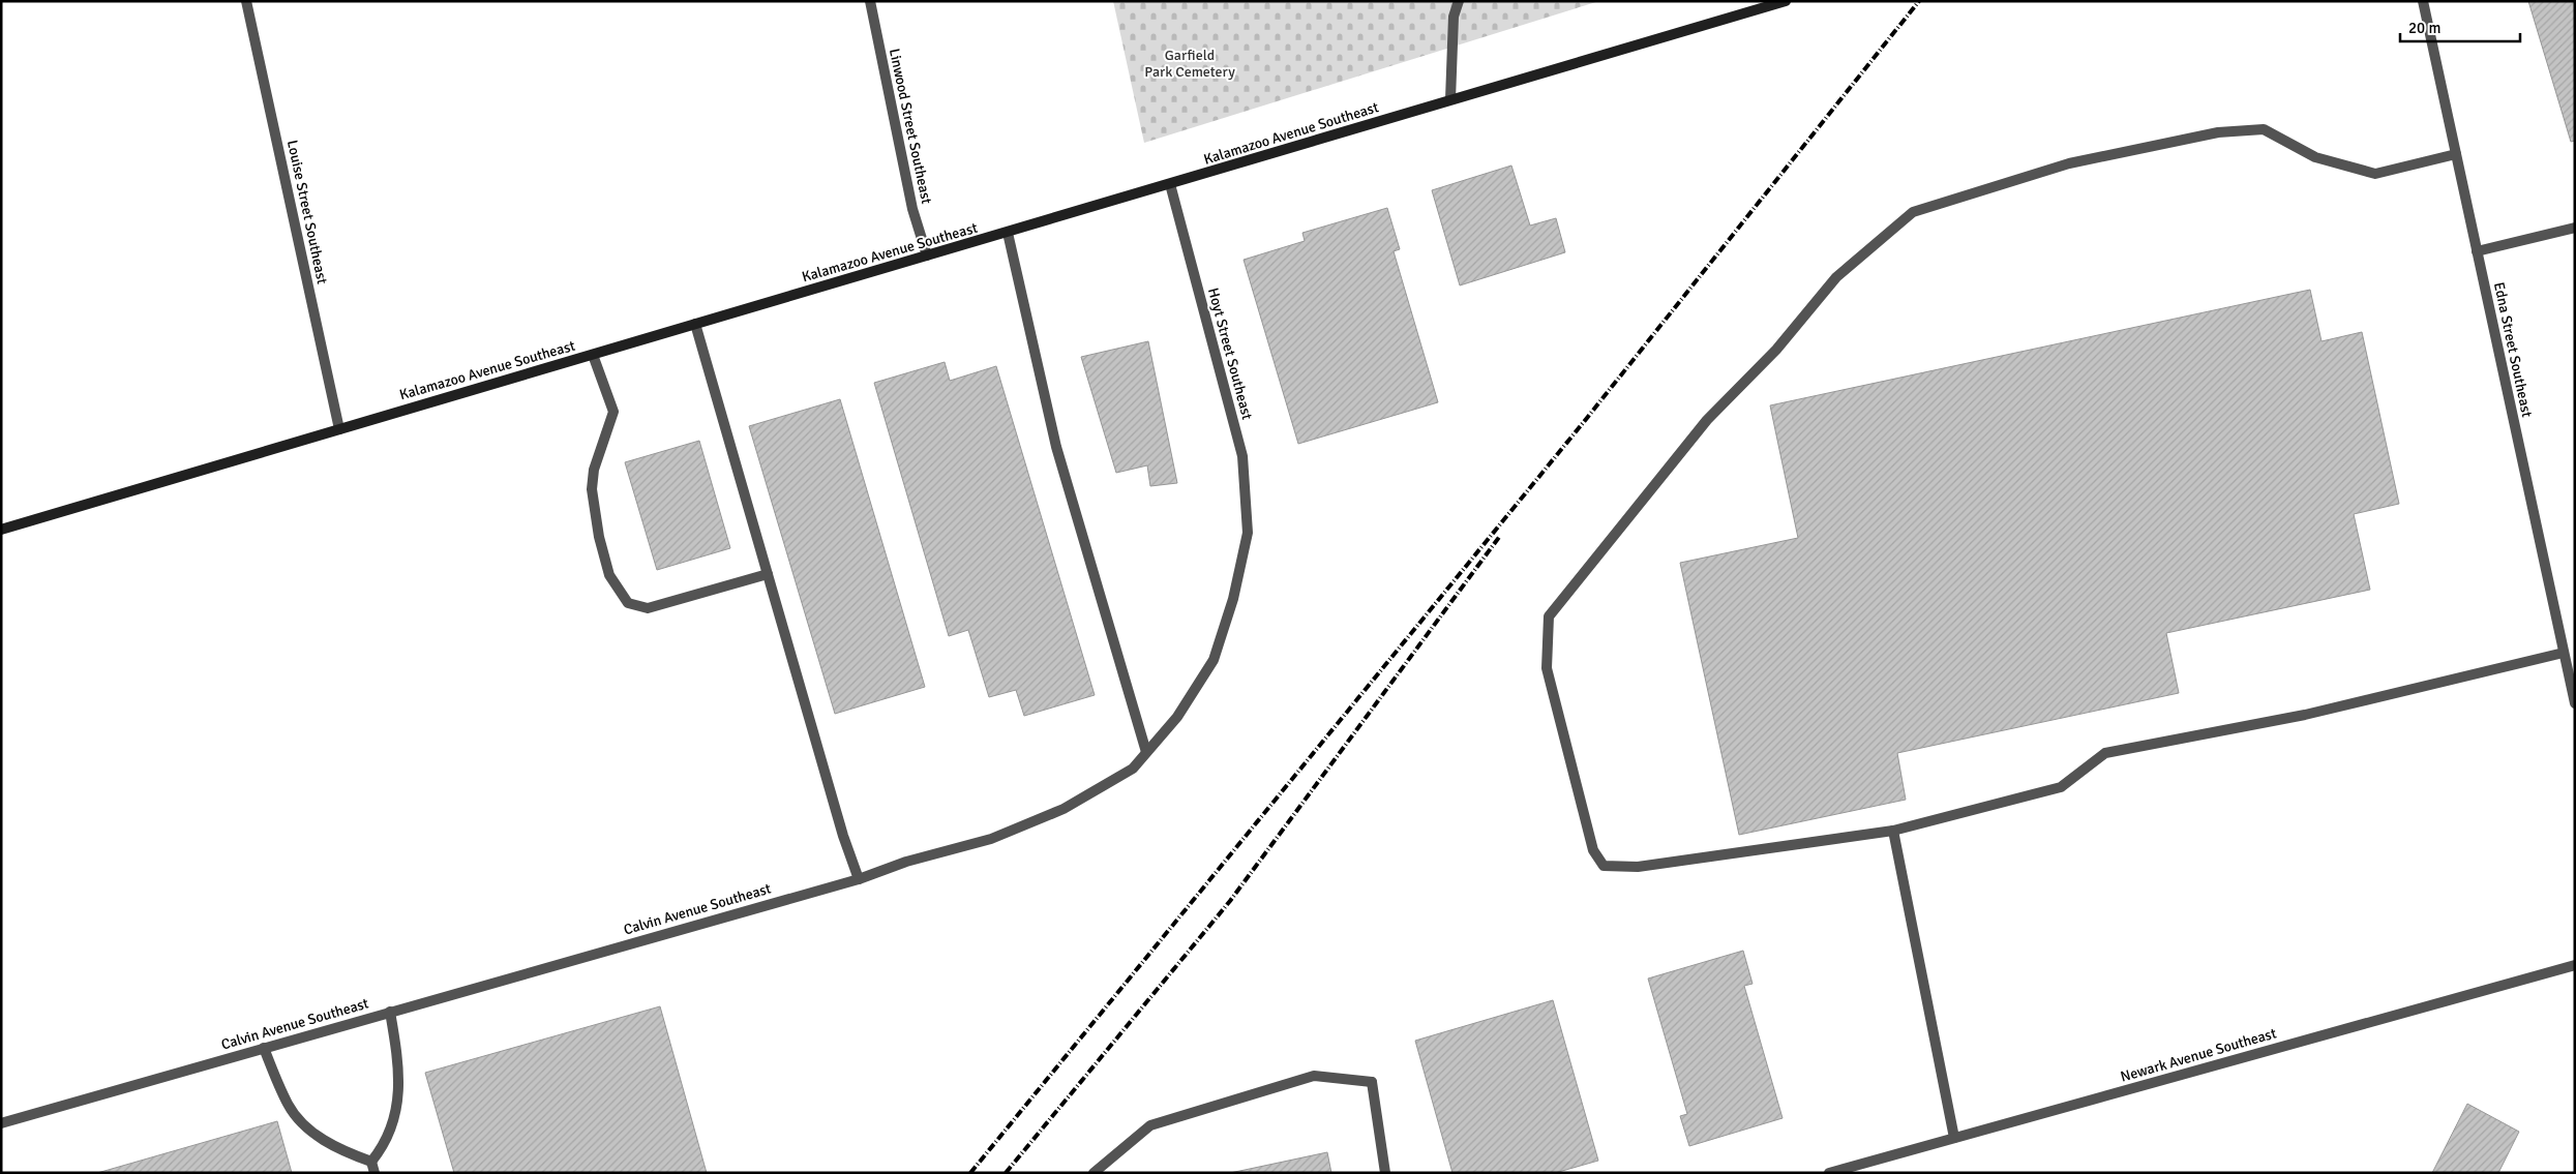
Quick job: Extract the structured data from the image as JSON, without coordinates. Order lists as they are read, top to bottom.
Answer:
{
  "streets": {
    "main road": ["Kalamazoo Avenue Southeast"],
    "street": [
      "Linwood Street Southeast",
      "Louise Street Southeast",
      "Edna Street Southeast",
      "Hoyt Street Southeast",
      "Calvin Avenue Southeast",
      "Newark Avenue Southeast"
    ]
  },
  "crossings": [
    ["Linwood Street Southeast", "Kalamazoo Avenue Southeast"],
    ["Kalamazoo Avenue Southeast", "Louise Street Southeast"],
    ["Kalamazoo Avenue Southeast", "Hoyt Street Southeast"],
    ["Hoyt Street Southeast", "Calvin Avenue Southeast"]
  ],
  "parks": ["Garfield Park Cemetery"],
  "scale_bar": "20 m"
}
